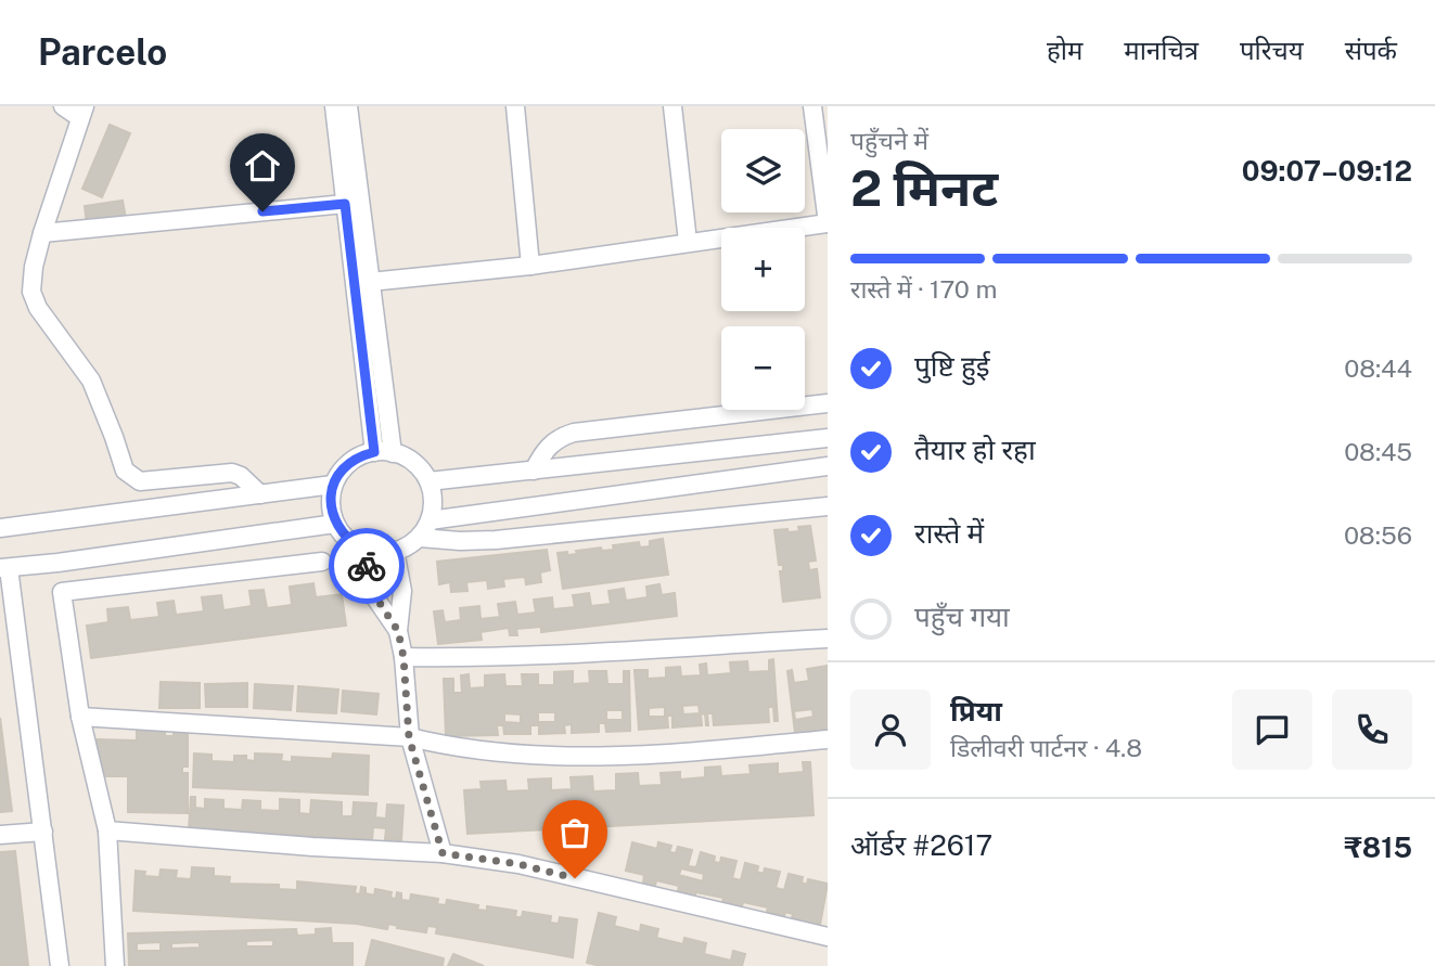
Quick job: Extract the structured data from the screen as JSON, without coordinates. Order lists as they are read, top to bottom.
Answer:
{
  "page": {
    "header": "Parcelo",
    "nav": [
      "होम",
      "मानचित्र",
      "परिचय",
      "संपर्क"
    ],
    "heading": ["2 मिनट", "पहुँचने में", "09:07–09:12"],
    "panel": [
      "प्रिया",
      "डिलीवरी पार्टनर · 4.8",
      "ऑर्डर #2617",
      "₹815"
    ],
    "map_buttons": ["+", "−"],
    "bar": "रास्ते में · 170 m",
    "list": [
      ["पुष्टि हुई", "08:44"],
      ["तैयार हो रहा", "08:45"],
      ["रास्ते में", "08:56"],
      "पहुँच गया"
    ]
  }
}
